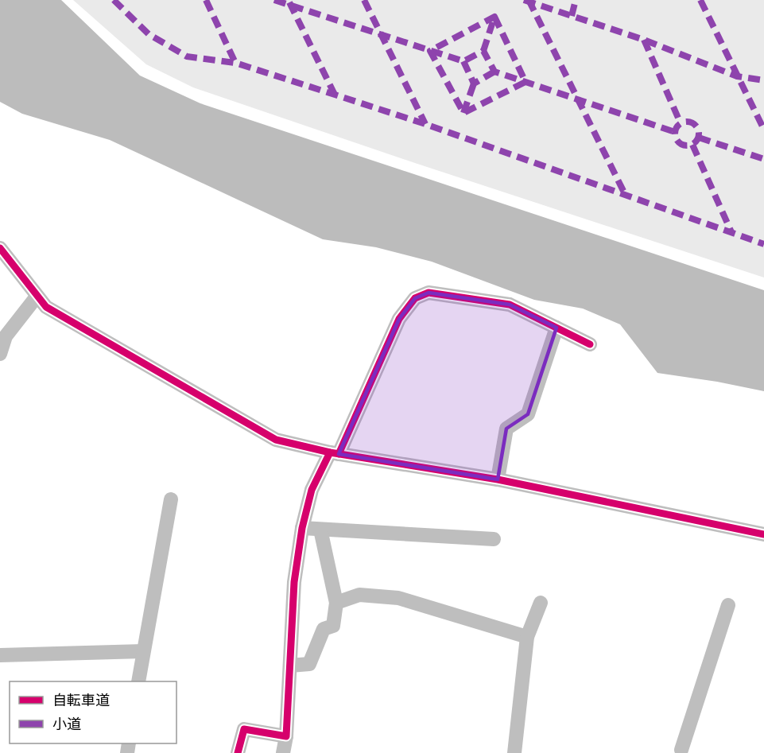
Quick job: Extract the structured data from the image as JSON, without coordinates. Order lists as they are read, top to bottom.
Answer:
{
  "legend": ["自転車道", "小道"]
}
